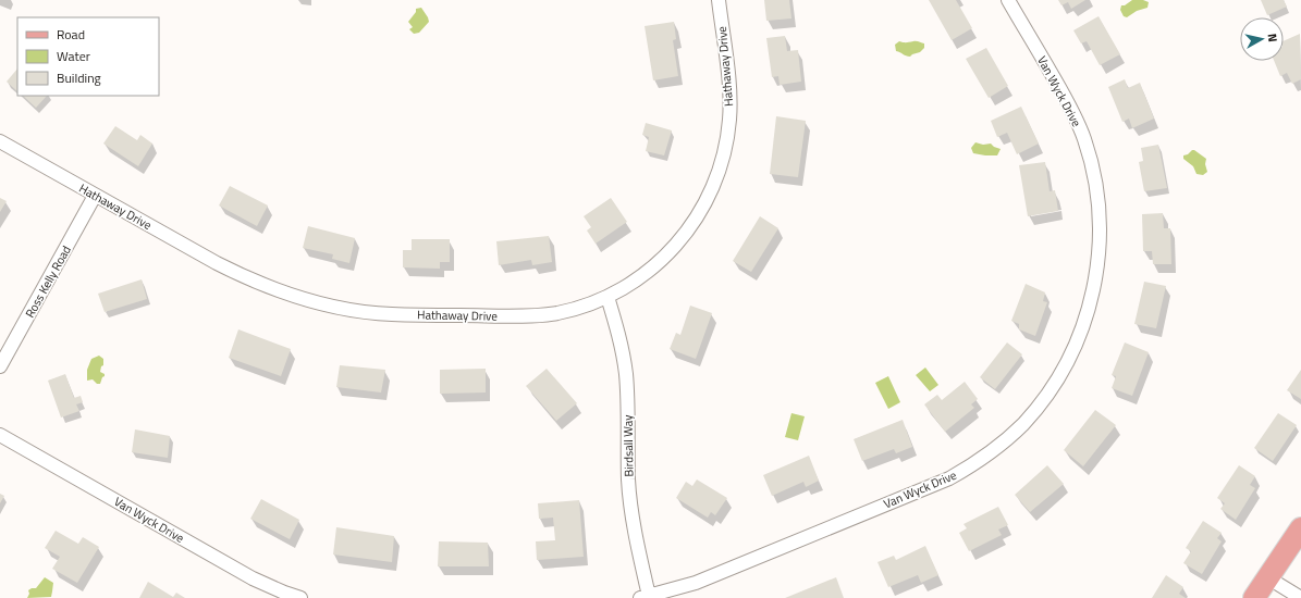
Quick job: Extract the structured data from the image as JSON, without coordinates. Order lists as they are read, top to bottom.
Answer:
{
  "streets": {
    "street": [
      "Hathaway Drive",
      "Van Wyck Drive",
      "Ross Kelly Road",
      "Birdsall Way"
    ]
  },
  "crossings": [
    ["Hathaway Drive", "Ross Kelly Road"],
    ["Hathaway Drive", "Birdsall Way"],
    ["Van Wyck Drive", "Birdsall Way"]
  ],
  "legend": ["Road", "Water", "Building"],
  "north": "right"
}
